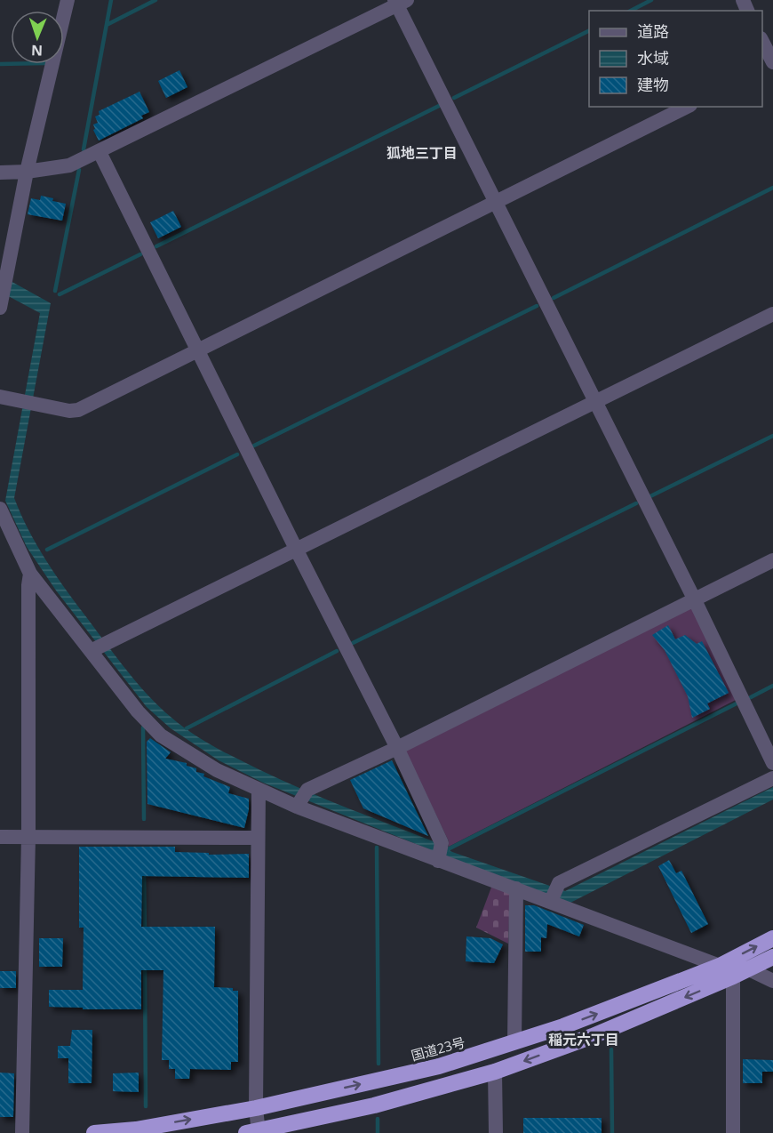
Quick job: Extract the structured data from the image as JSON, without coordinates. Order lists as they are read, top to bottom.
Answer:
{
  "streets": {
    "highway": ["国道23号"]
  },
  "districts": ["狐地三丁目", "稲元六丁目"],
  "legend": ["道路", "水域", "建物"],
  "north": "bottom"
}
